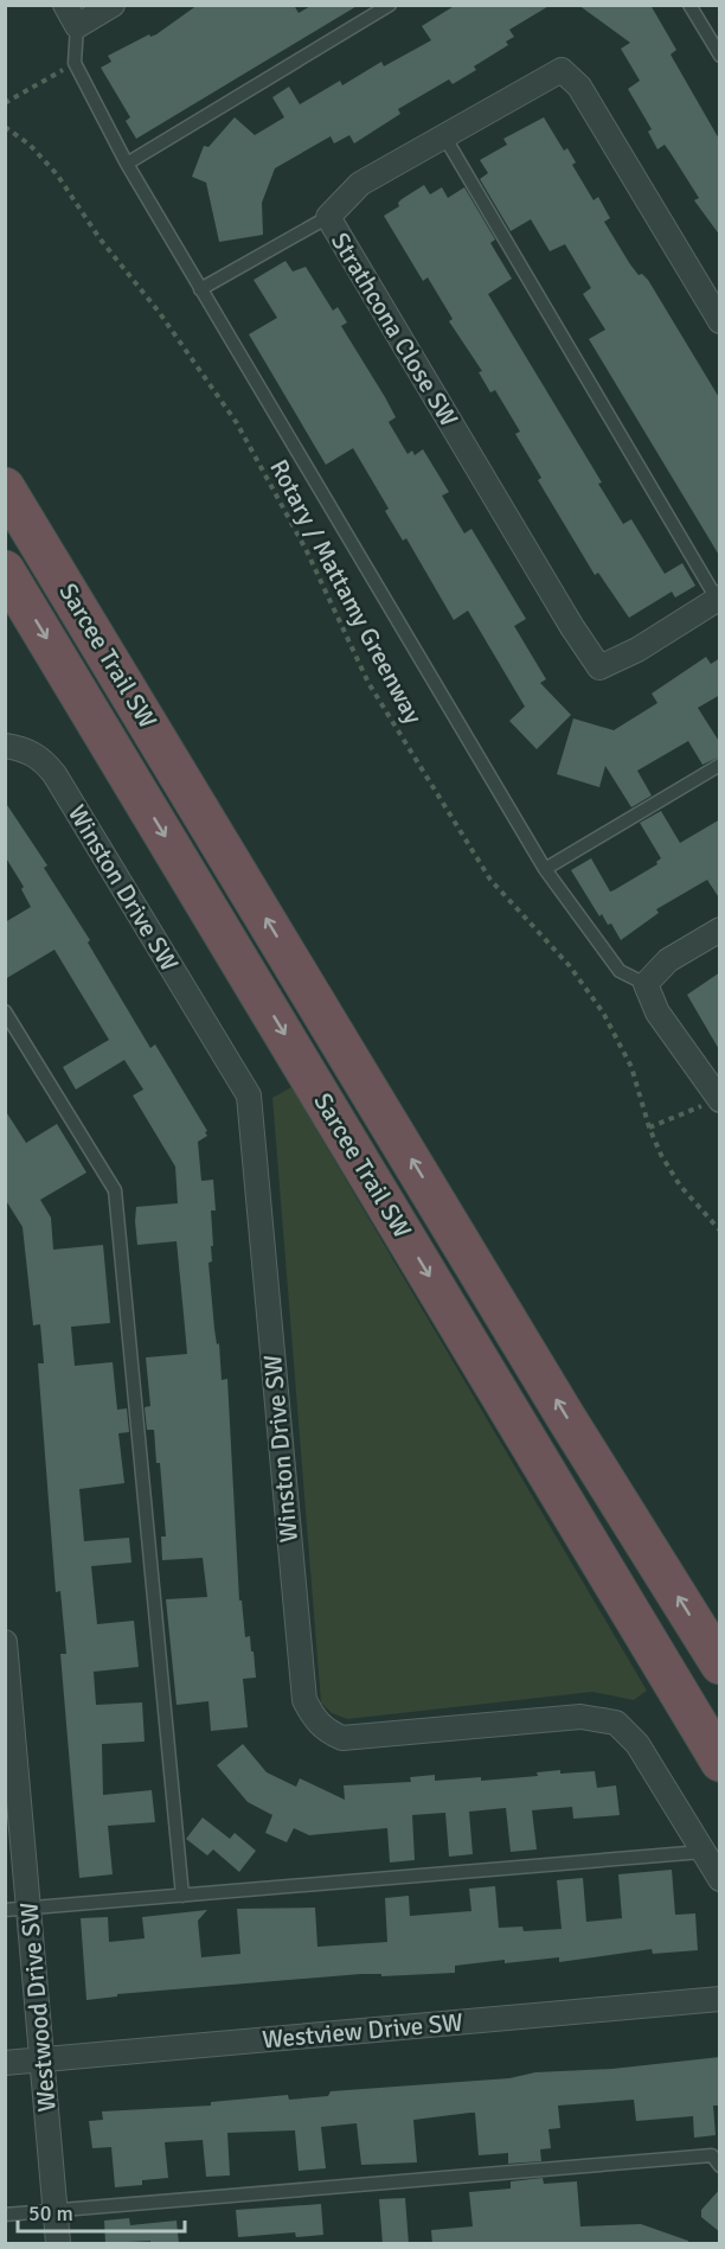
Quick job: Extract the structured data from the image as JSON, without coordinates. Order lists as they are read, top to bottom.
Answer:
{
  "streets": {
    "highway": ["Sarcee Trail SW"],
    "street": [
      "Strathcona Close SW",
      "Winston Drive SW",
      "Westwood Drive SW",
      "Westview Drive SW"
    ],
    "path": ["Rotary / Mattamy Greenway"]
  },
  "crossings": [
    ["Westwood Drive SW", "Westview Drive SW"]
  ],
  "scale_bar": "50 m"
}
